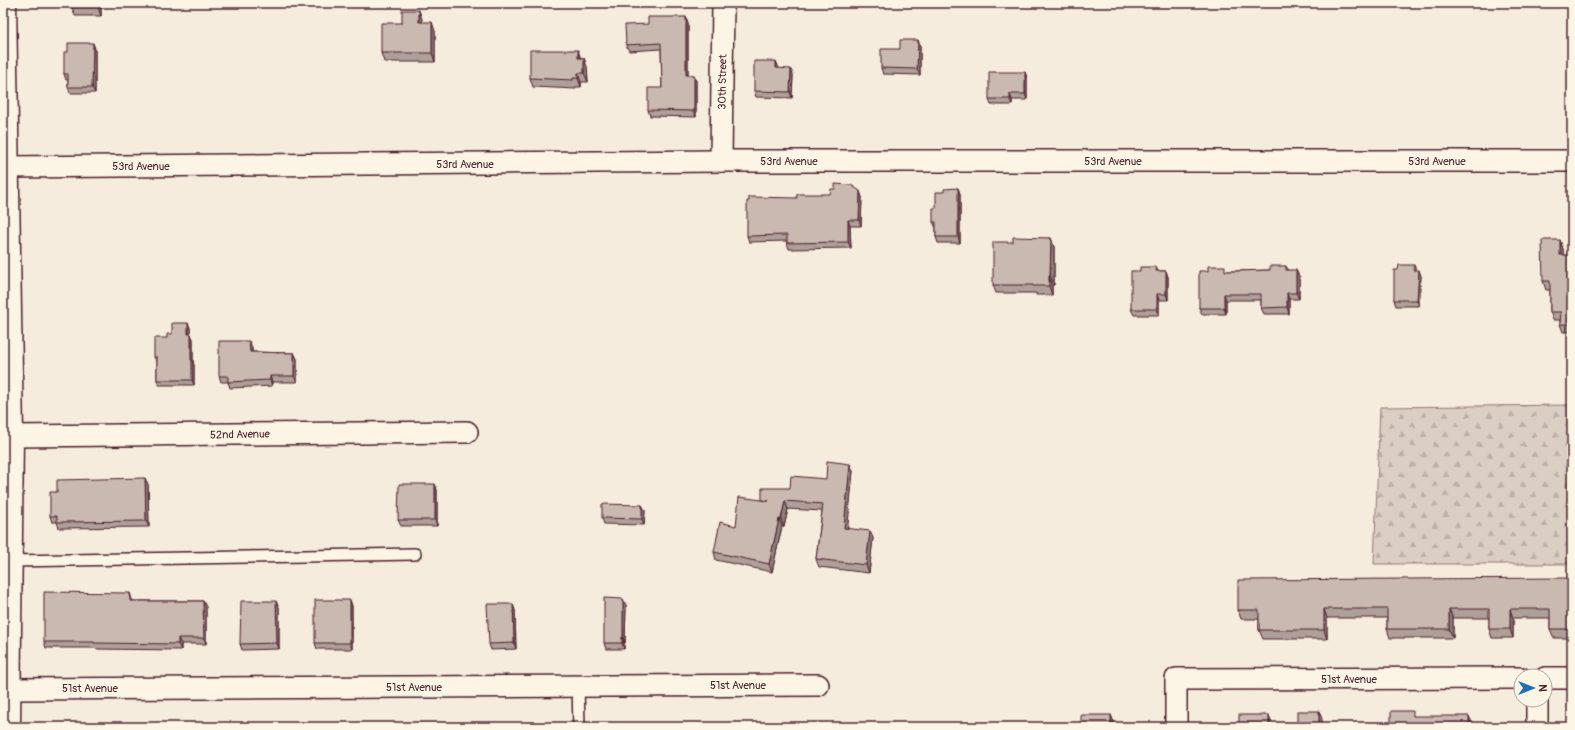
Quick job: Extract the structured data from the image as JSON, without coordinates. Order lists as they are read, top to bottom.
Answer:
{
  "streets": {
    "street": [
      "30th Street",
      "53rd Avenue",
      "52nd Avenue",
      "51st Avenue"
    ]
  },
  "crossings": [
    ["30th Street", "53rd Avenue"]
  ],
  "north": "right"
}
